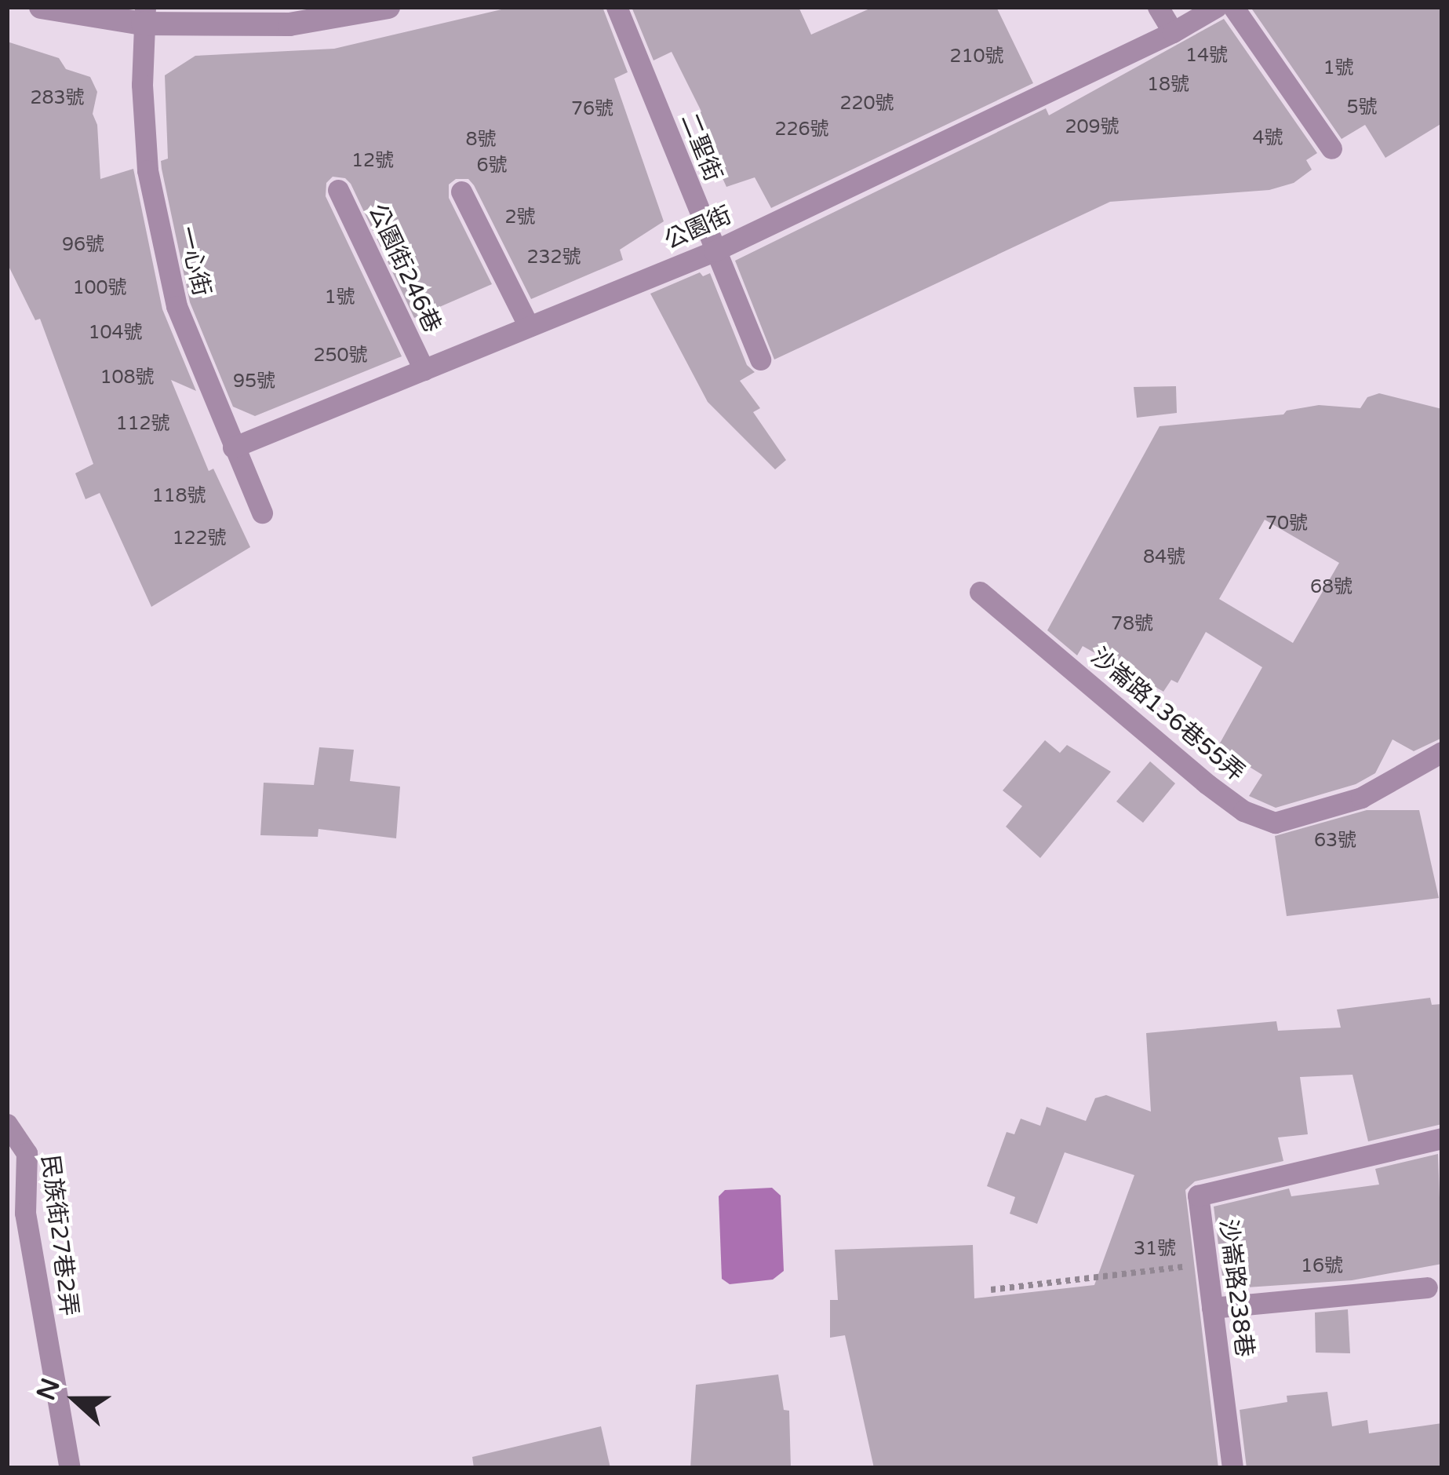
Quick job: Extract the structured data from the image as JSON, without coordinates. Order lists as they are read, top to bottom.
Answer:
{
  "streets": {
    "lane": [
      "二聖街",
      "公園街",
      "一心街",
      "公園街246巷",
      "沙崙路136巷55弄",
      "民族街27巷2弄",
      "沙崙路238巷"
    ]
  },
  "crossings": [
    ["二聖街", "公園街"],
    ["公園街", "一心街"],
    ["公園街", "公園街246巷"]
  ],
  "house_numbers": [
    "14號",
    "210號",
    "1號",
    "18號",
    "283號",
    "220號",
    "5號",
    "76號",
    "209號",
    "226號",
    "4號",
    "8號",
    "12號",
    "6號",
    "2號",
    "96號",
    "232號",
    "100號",
    "1號",
    "104號",
    "250號",
    "108號",
    "95號",
    "112號",
    "118號",
    "70號",
    "122號",
    "84號",
    "68號",
    "78號",
    "63號",
    "31號",
    "16號"
  ],
  "north": "left"
}
